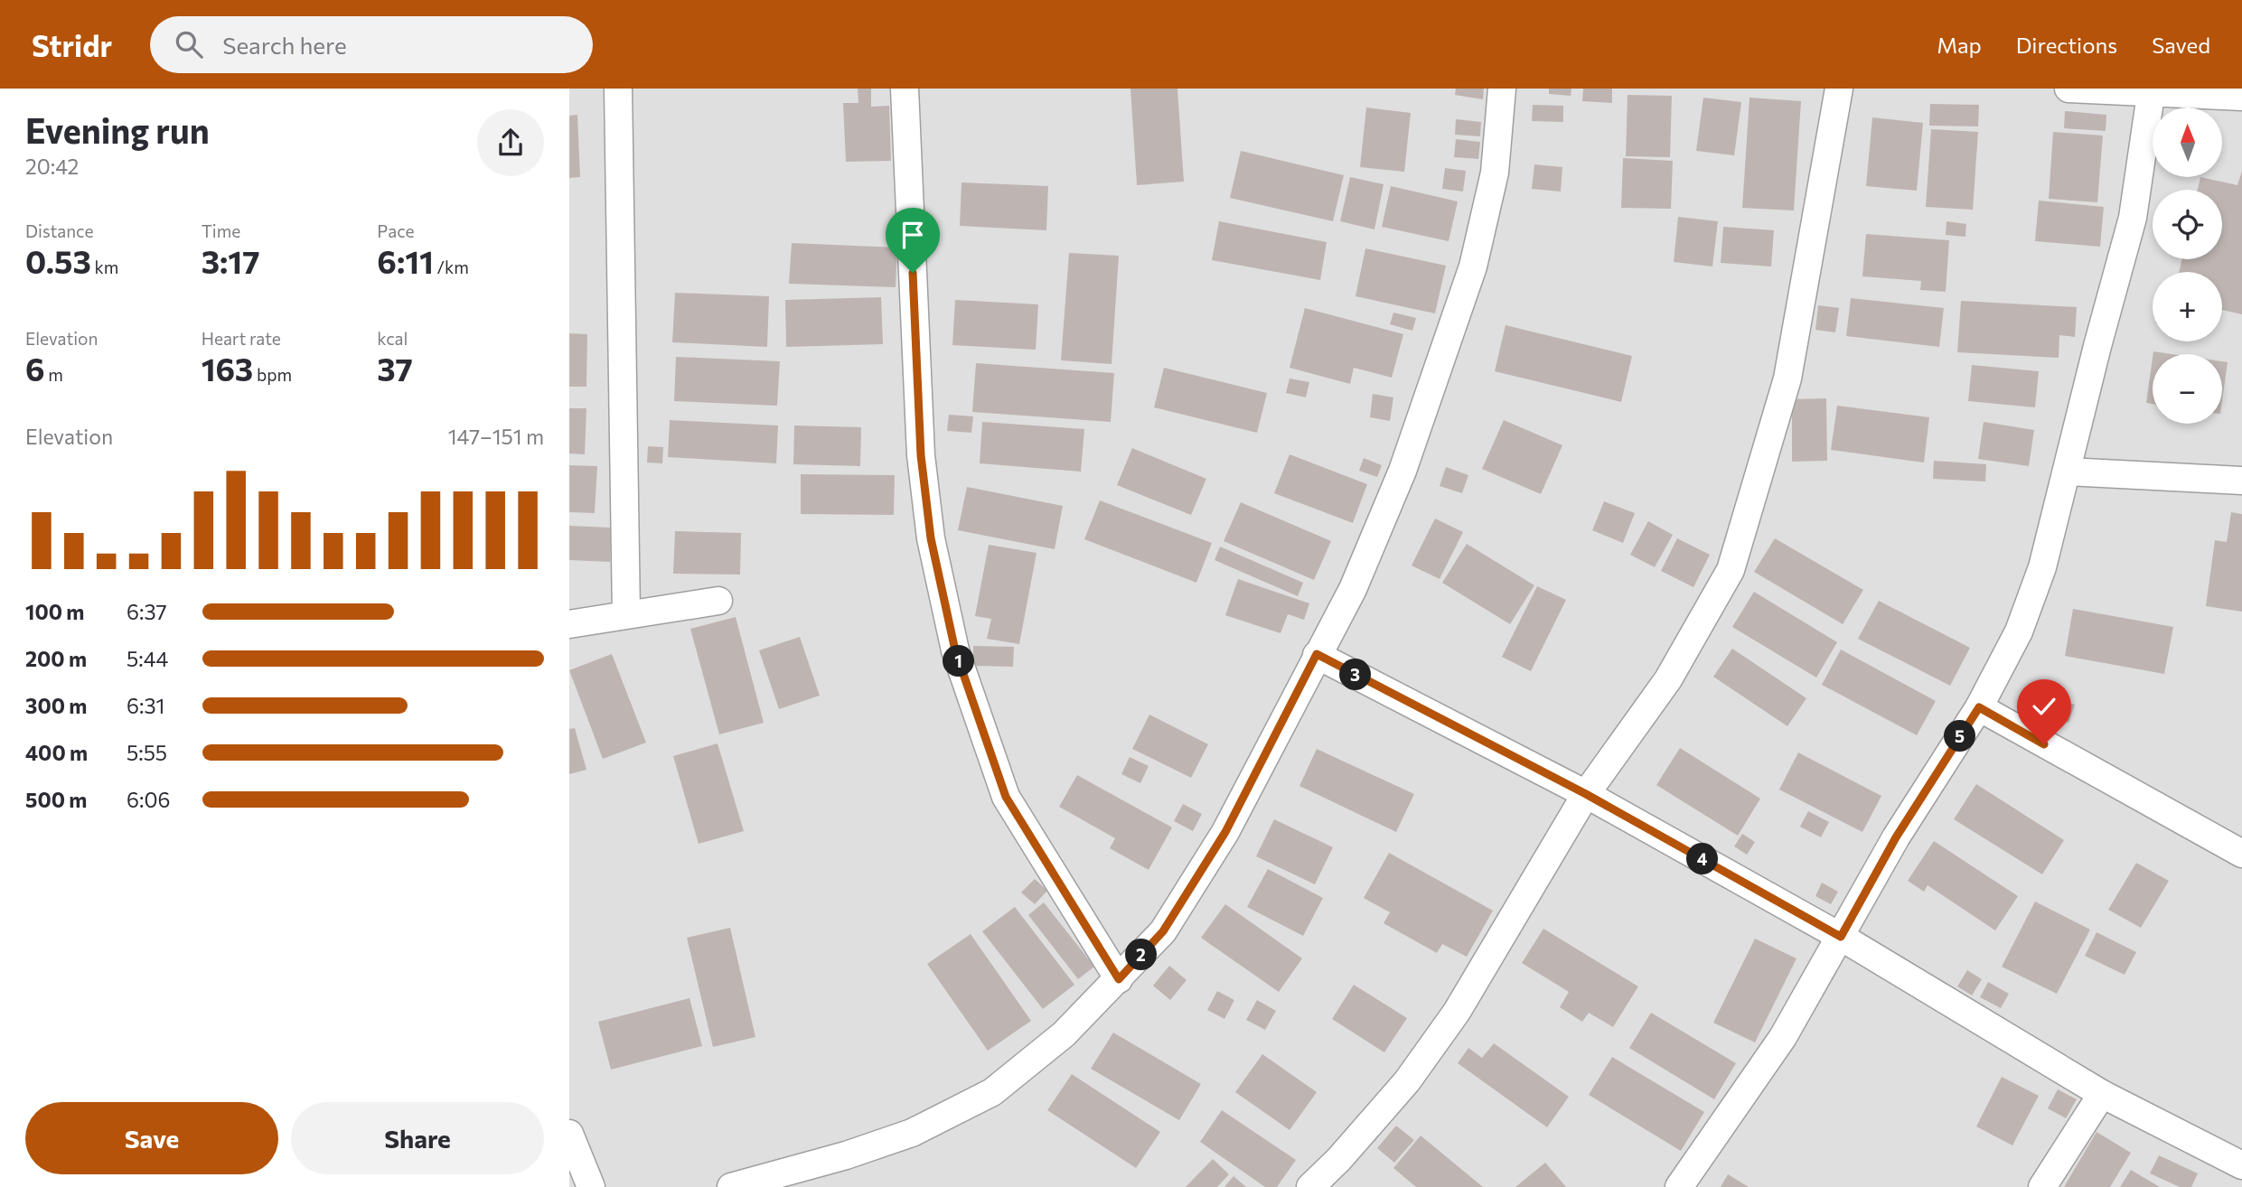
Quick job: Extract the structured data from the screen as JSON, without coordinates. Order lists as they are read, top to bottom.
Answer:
{
  "north": "top",
  "page": {
    "header": "Stridr",
    "search": "Search here",
    "nav": ["Map", "Directions", "Saved"],
    "heading": ["Evening run", "20:42"],
    "map_buttons": ["+", "−"],
    "stats": [
      ["Distance", "0.53 km"],
      ["Time", "3:17"],
      ["Pace", "6:11 /km"],
      ["Elevation", "6 m"],
      ["Heart rate", "163 bpm"],
      ["kcal", "37"]
    ],
    "chart": ["Elevation", "147–151 m"],
    "list": [
      {
        "name": "100 m",
        "note": "6:37"
      },
      {
        "name": "200 m",
        "note": "5:44"
      },
      {
        "name": "300 m",
        "note": "6:31"
      },
      {
        "name": "400 m",
        "note": "5:55"
      },
      {
        "name": "500 m",
        "note": "6:06"
      }
    ],
    "pins": [
      "1",
      "3",
      "5",
      "4",
      "2"
    ],
    "buttons": ["Save", "Share"]
  }
}
